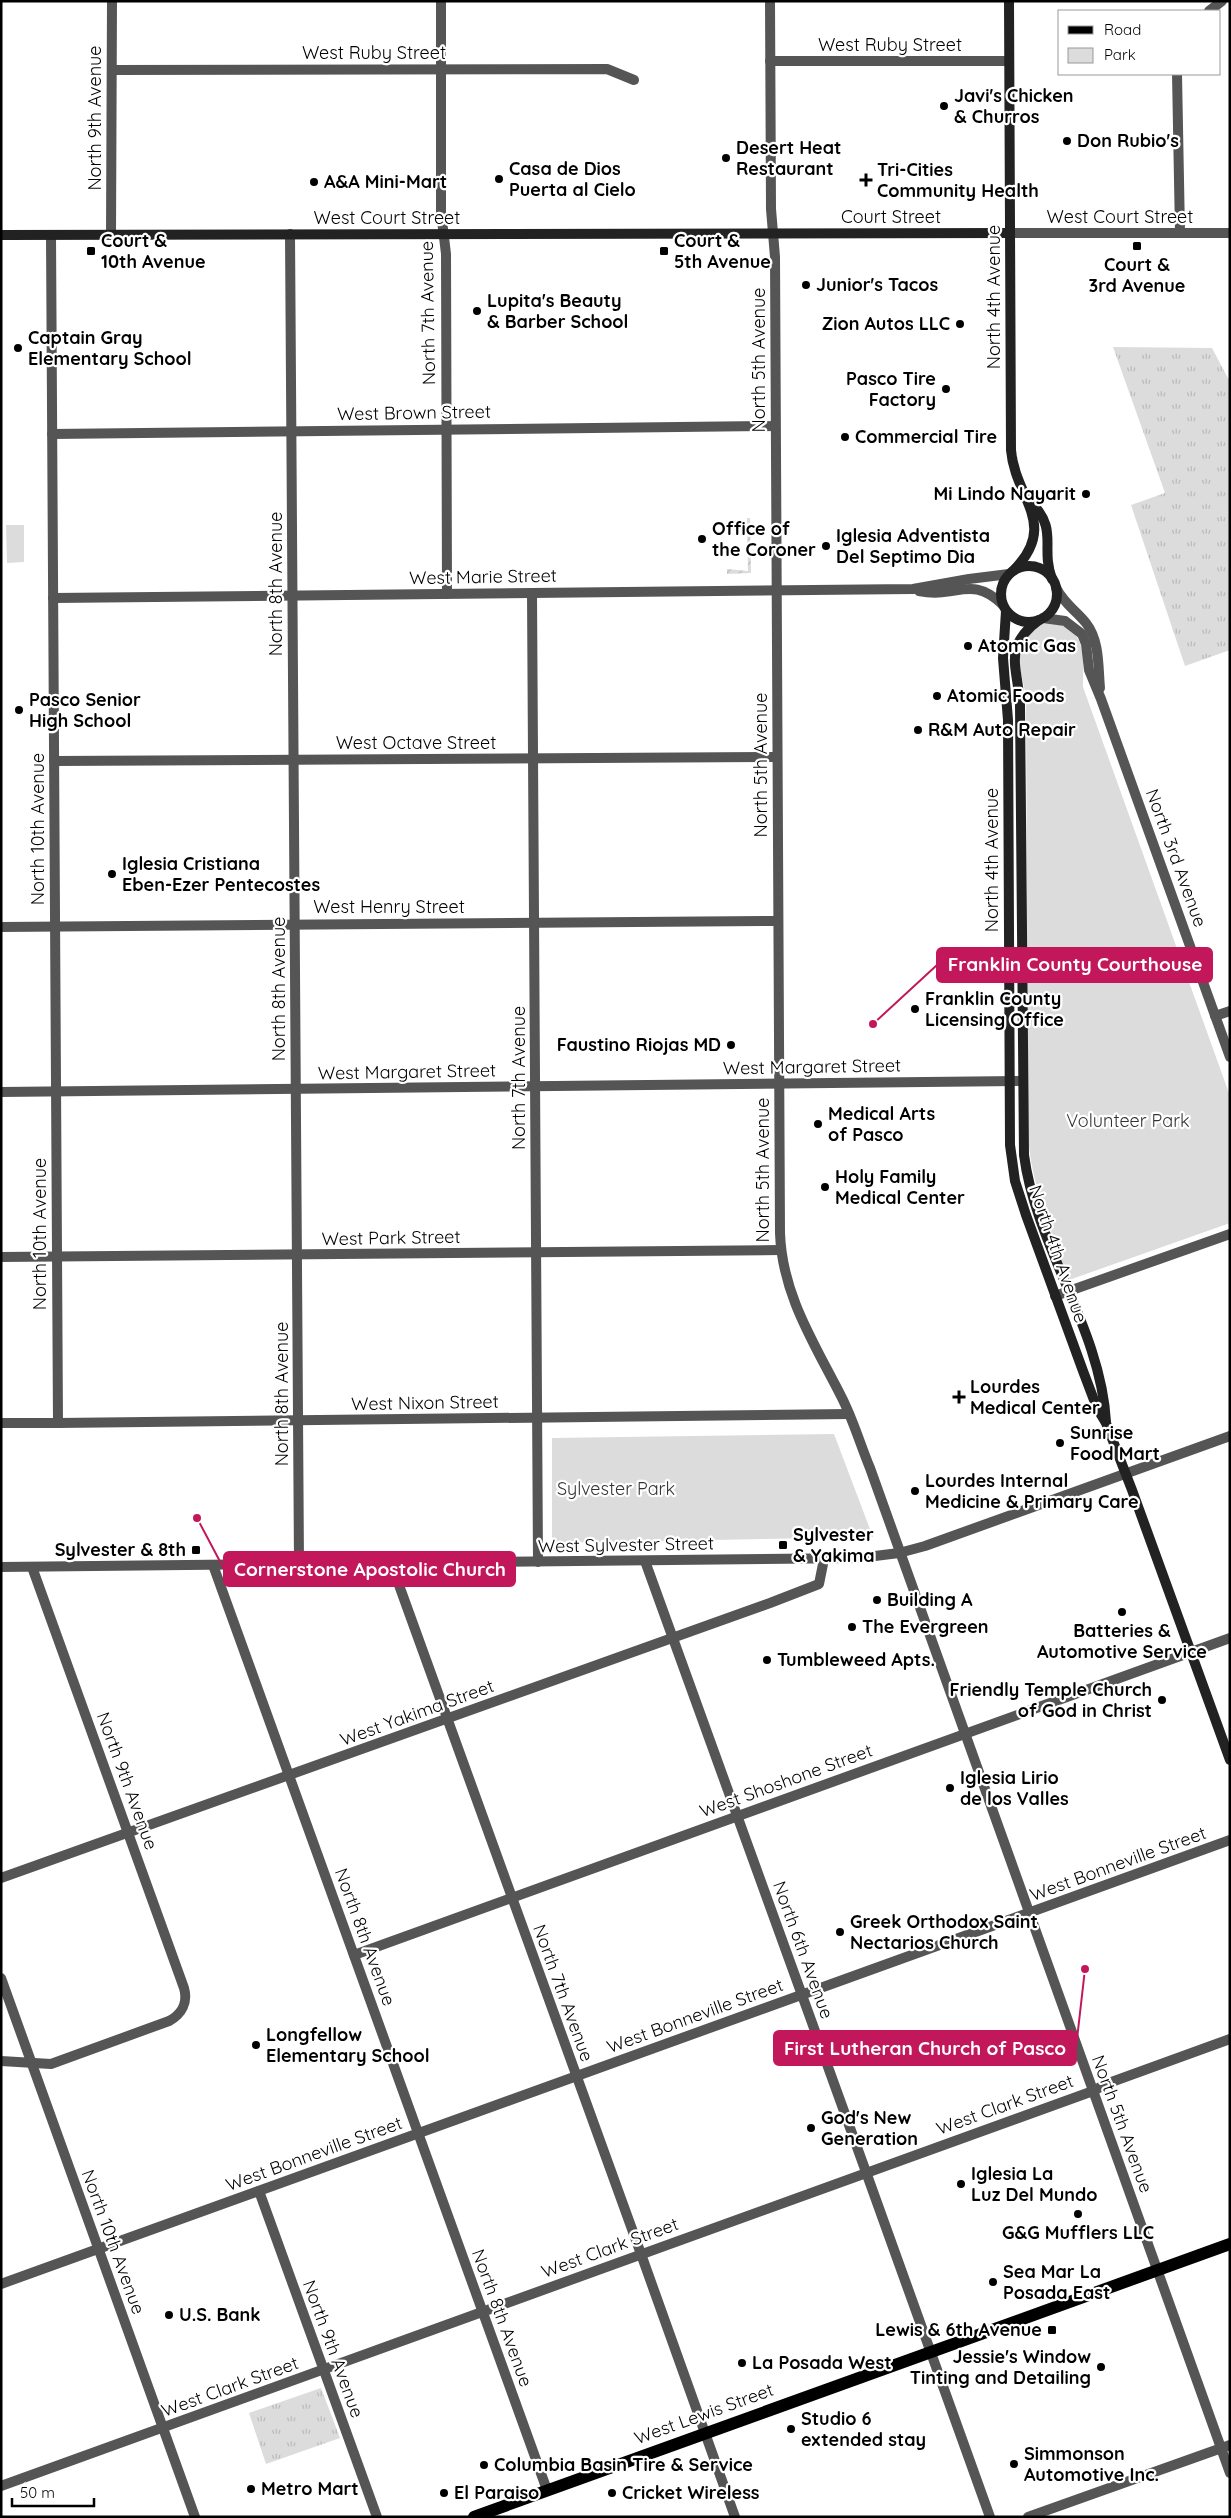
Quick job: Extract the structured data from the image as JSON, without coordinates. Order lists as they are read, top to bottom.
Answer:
{
  "streets": {
    "main road": [
      "Court Street",
      "West Court Street",
      "North 4th Avenue",
      "West Lewis Street"
    ],
    "street": [
      "West Ruby Street",
      "North 9th Avenue",
      "North 7th Avenue",
      "North 5th Avenue",
      "West Brown Street",
      "West Marie Street",
      "North 8th Avenue",
      "West Octave Street",
      "North 10th Avenue",
      "North 3rd Avenue",
      "West Henry Street",
      "West Margaret Street",
      "West Park Street",
      "West Nixon Street",
      "West Sylvester Street",
      "West Yakima Street",
      "West Shoshone Street",
      "West Bonneville Street",
      "North 6th Avenue",
      "West Clark Street"
    ]
  },
  "crossings": [
    ["West Ruby Street", "North 9th Avenue"],
    ["West Ruby Street", "North 4th Avenue"],
    ["West Ruby Street", "North 7th Avenue"],
    ["West Ruby Street", "North 5th Avenue"],
    ["North 9th Avenue", "West Court Street"],
    ["North 9th Avenue", "North 10th Avenue"],
    ["North 9th Avenue", "West Sylvester Street"],
    ["North 9th Avenue", "West Yakima Street"],
    ["North 9th Avenue", "West Bonneville Street"],
    ["North 9th Avenue", "West Clark Street"],
    ["Court Street", "West Court Street"],
    ["Court Street", "North 4th Avenue"],
    ["Court Street", "North 5th Avenue"],
    ["West Court Street", "North 4th Avenue"],
    ["West Court Street", "North 7th Avenue"],
    ["West Court Street", "North 5th Avenue"],
    ["West Court Street", "North 8th Avenue"],
    ["West Court Street", "North 10th Avenue"],
    ["North 4th Avenue", "West Marie Street"],
    ["North 4th Avenue", "North 3rd Avenue"],
    ["North 4th Avenue", "West Margaret Street"],
    ["North 4th Avenue", "West Sylvester Street"],
    ["North 4th Avenue", "West Shoshone Street"],
    ["North 7th Avenue", "West Brown Street"],
    ["North 7th Avenue", "West Marie Street"],
    ["North 7th Avenue", "West Octave Street"],
    ["North 7th Avenue", "West Henry Street"],
    ["North 7th Avenue", "West Margaret Street"],
    ["North 7th Avenue", "West Park Street"],
    ["North 7th Avenue", "West Nixon Street"],
    ["North 7th Avenue", "West Sylvester Street"],
    ["North 7th Avenue", "West Yakima Street"],
    ["North 7th Avenue", "West Shoshone Street"],
    ["North 7th Avenue", "West Bonneville Street"],
    ["North 7th Avenue", "West Clark Street"],
    ["North 7th Avenue", "West Lewis Street"],
    ["North 5th Avenue", "West Brown Street"],
    ["North 5th Avenue", "West Marie Street"],
    ["North 5th Avenue", "West Octave Street"],
    ["North 5th Avenue", "West Henry Street"],
    ["North 5th Avenue", "West Margaret Street"],
    ["North 5th Avenue", "West Park Street"],
    ["North 5th Avenue", "West Nixon Street"],
    ["North 5th Avenue", "West Sylvester Street"],
    ["North 5th Avenue", "West Shoshone Street"],
    ["North 5th Avenue", "West Bonneville Street"],
    ["North 5th Avenue", "West Clark Street"],
    ["North 5th Avenue", "West Lewis Street"],
    ["West Brown Street", "North 8th Avenue"],
    ["West Brown Street", "North 10th Avenue"],
    ["West Marie Street", "North 8th Avenue"],
    ["West Marie Street", "North 10th Avenue"],
    ["West Marie Street", "North 3rd Avenue"],
    ["North 8th Avenue", "West Octave Street"],
    ["North 8th Avenue", "West Henry Street"],
    ["North 8th Avenue", "West Margaret Street"],
    ["North 8th Avenue", "West Park Street"],
    ["North 8th Avenue", "West Nixon Street"],
    ["North 8th Avenue", "West Sylvester Street"],
    ["North 8th Avenue", "West Yakima Street"],
    ["North 8th Avenue", "West Shoshone Street"],
    ["North 8th Avenue", "West Bonneville Street"],
    ["North 8th Avenue", "West Clark Street"],
    ["North 8th Avenue", "West Lewis Street"],
    ["West Octave Street", "North 10th Avenue"],
    ["North 10th Avenue", "West Henry Street"],
    ["North 10th Avenue", "West Margaret Street"],
    ["North 10th Avenue", "West Park Street"],
    ["North 10th Avenue", "West Nixon Street"],
    ["North 10th Avenue", "West Bonneville Street"],
    ["North 10th Avenue", "West Clark Street"],
    ["West Sylvester Street", "West Yakima Street"],
    ["West Sylvester Street", "North 6th Avenue"],
    ["West Yakima Street", "North 6th Avenue"],
    ["West Shoshone Street", "North 6th Avenue"],
    ["West Bonneville Street", "North 6th Avenue"],
    ["North 6th Avenue", "West Clark Street"],
    ["North 6th Avenue", "West Lewis Street"]
  ],
  "parks": ["Volunteer Park", "Sylvester Park"],
  "places": {
    "other": [
      "Javi's Chicken & Churros",
      "Don Rubio's",
      "Desert Heat Restaurant",
      "Casa de Dios Puerta al Cielo",
      "A&A Mini-Mart",
      "Junior's Tacos",
      "Lupita's Beauty & Barber School",
      "Zion Autos LLC",
      "Captain Gray Elementary School",
      "Pasco Tire Factory",
      "Commercial Tire",
      "Mi Lindo Nayarit",
      "Office of the Coroner",
      "Iglesia Adventista Del Septimo Dia",
      "Atomic Gas",
      "Atomic Foods",
      "Pasco Senior High School",
      "R&M Auto Repair",
      "Iglesia Cristiana Eben-Ezer Pentecostes",
      "Franklin County Licensing Office",
      "Franklin County Courthouse",
      "Faustino Riojas MD",
      "Medical Arts of Pasco",
      "Holy Family Medical Center",
      "Sunrise Food Mart",
      "Lourdes Internal Medicine & Primary Care",
      "Cornerstone Apostolic Church",
      "Building A",
      "Batteries & Automotive Service",
      "The Evergreen",
      "Tumbleweed Apts.",
      "Friendly Temple Church of God in Christ",
      "Iglesia Lirio de los Valles",
      "Greek Orthodox Saint Nectarios Church",
      "First Lutheran Church of Pasco",
      "Longfellow Elementary School",
      "God's New Generation",
      "Iglesia La Luz Del Mundo",
      "G&G Mufflers LLC",
      "Sea Mar La Posada East",
      "U.S. Bank",
      "La Posada West",
      "Jessie's Window Tinting and Detailing",
      "Studio 6 extended stay",
      "Simmonson Automotive Inc.",
      "Columbia Basin Tire & Service",
      "Metro Mart",
      "El Paraiso",
      "Cricket Wireless"
    ],
    "health": ["Tri-Cities Community Health", "Lourdes Medical Center"],
    "transit": [
      "Court & 3rd Avenue",
      "Court & 10th Avenue",
      "Court & 5th Avenue",
      "Sylvester & Yakima",
      "Sylvester & 8th",
      "Lewis & 6th Avenue"
    ]
  },
  "legend": ["Road", "Park"],
  "scale_bar": "50 m"
}
